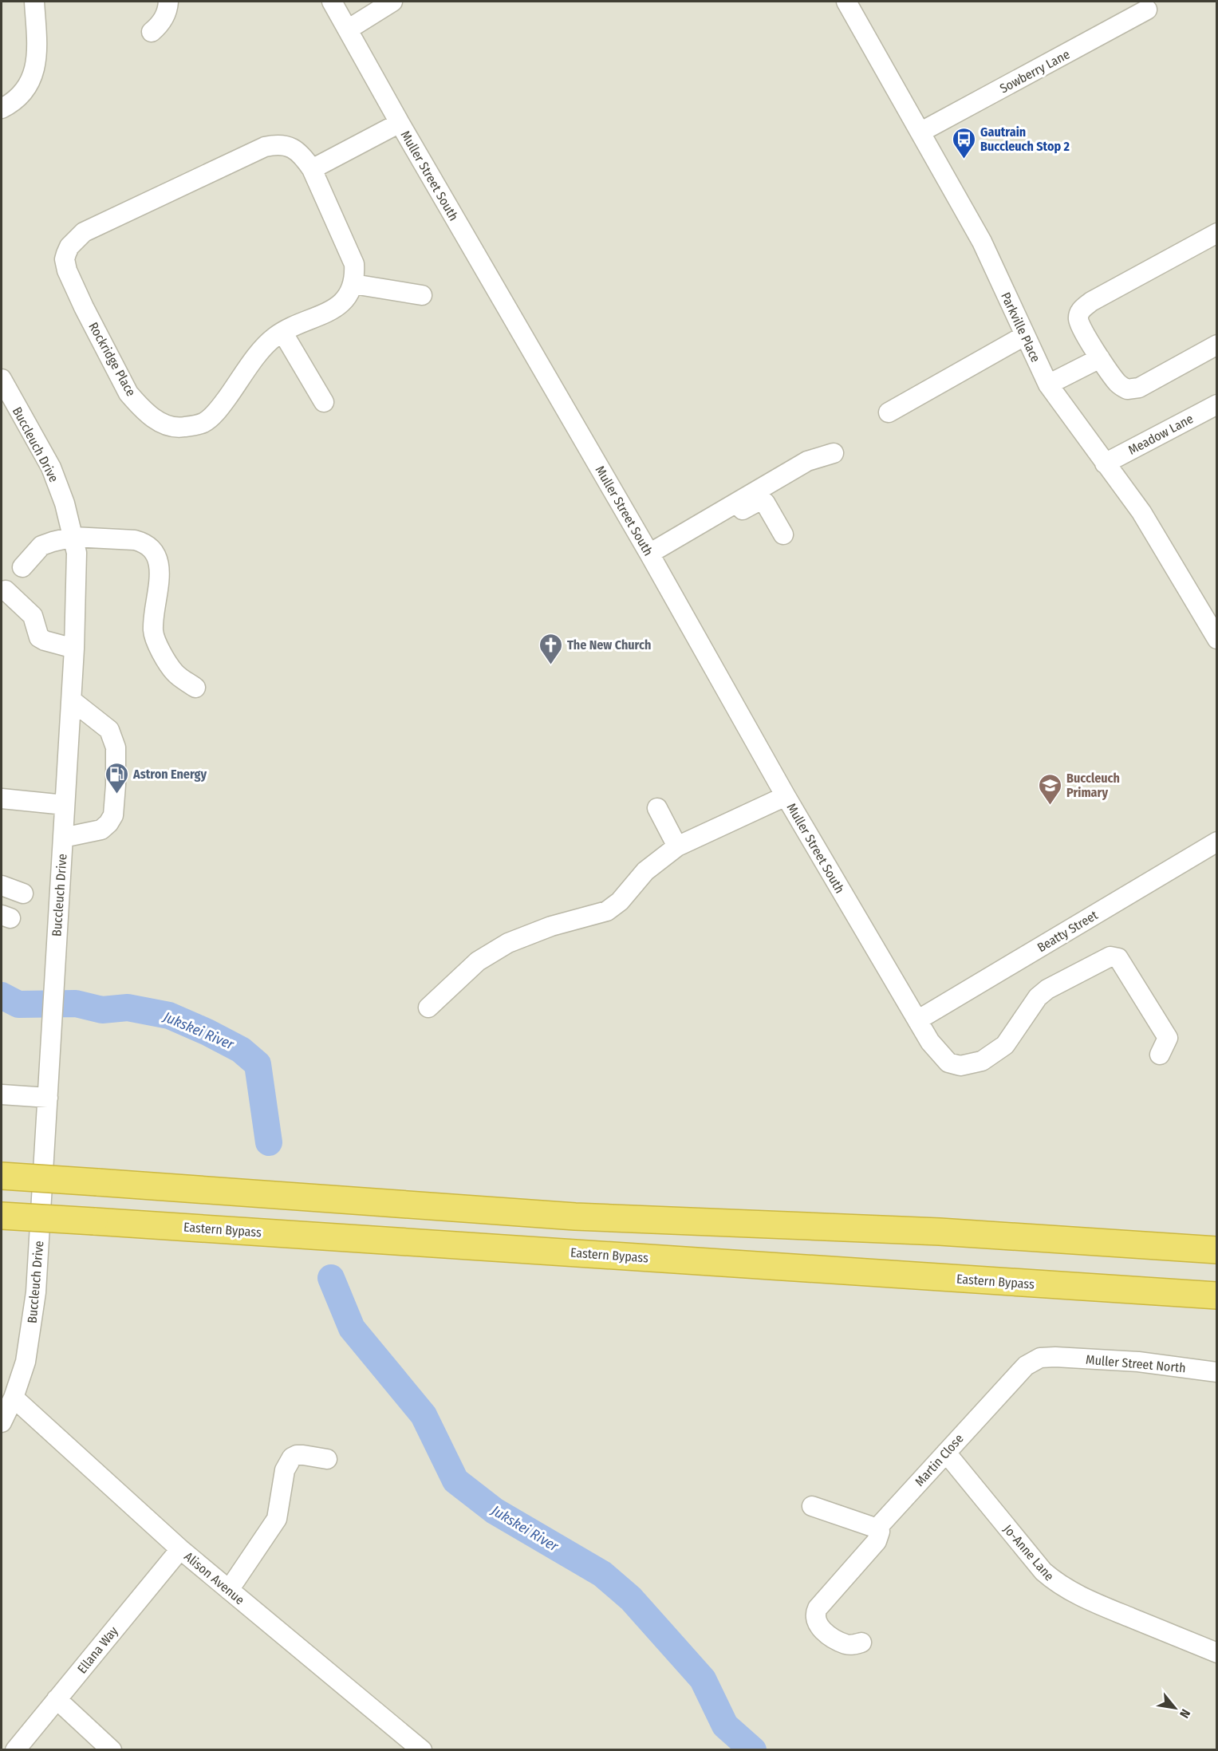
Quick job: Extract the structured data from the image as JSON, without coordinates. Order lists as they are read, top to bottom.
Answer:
{
  "streets": {
    "highway": ["Eastern Bypass"],
    "street": [
      "Sowberry Lane",
      "Muller Street South",
      "Parkville Place",
      "Rockridge Place",
      "Meadow Lane",
      "Buccleuch Drive",
      "Beatty Street",
      "Muller Street North",
      "Martin Close",
      "Jo-Anne Lane",
      "Alison Avenue",
      "Ellana Way"
    ]
  },
  "crossings": [
    ["Sowberry Lane", "Parkville Place"],
    ["Muller Street South", "Beatty Street"],
    ["Parkville Place", "Meadow Lane"],
    ["Buccleuch Drive", "Alison Avenue"],
    ["Muller Street North", "Martin Close"],
    ["Martin Close", "Jo-Anne Lane"],
    ["Alison Avenue", "Ellana Way"]
  ],
  "water": ["Jukskei River"],
  "places": {
    "bus stop": ["Gautrain Buccleuch Stop 2"],
    "church": ["The New Church"],
    "fuel station": ["Astron Energy"],
    "school or university": ["Buccleuch Primary"]
  },
  "north": "bottom right"
}
